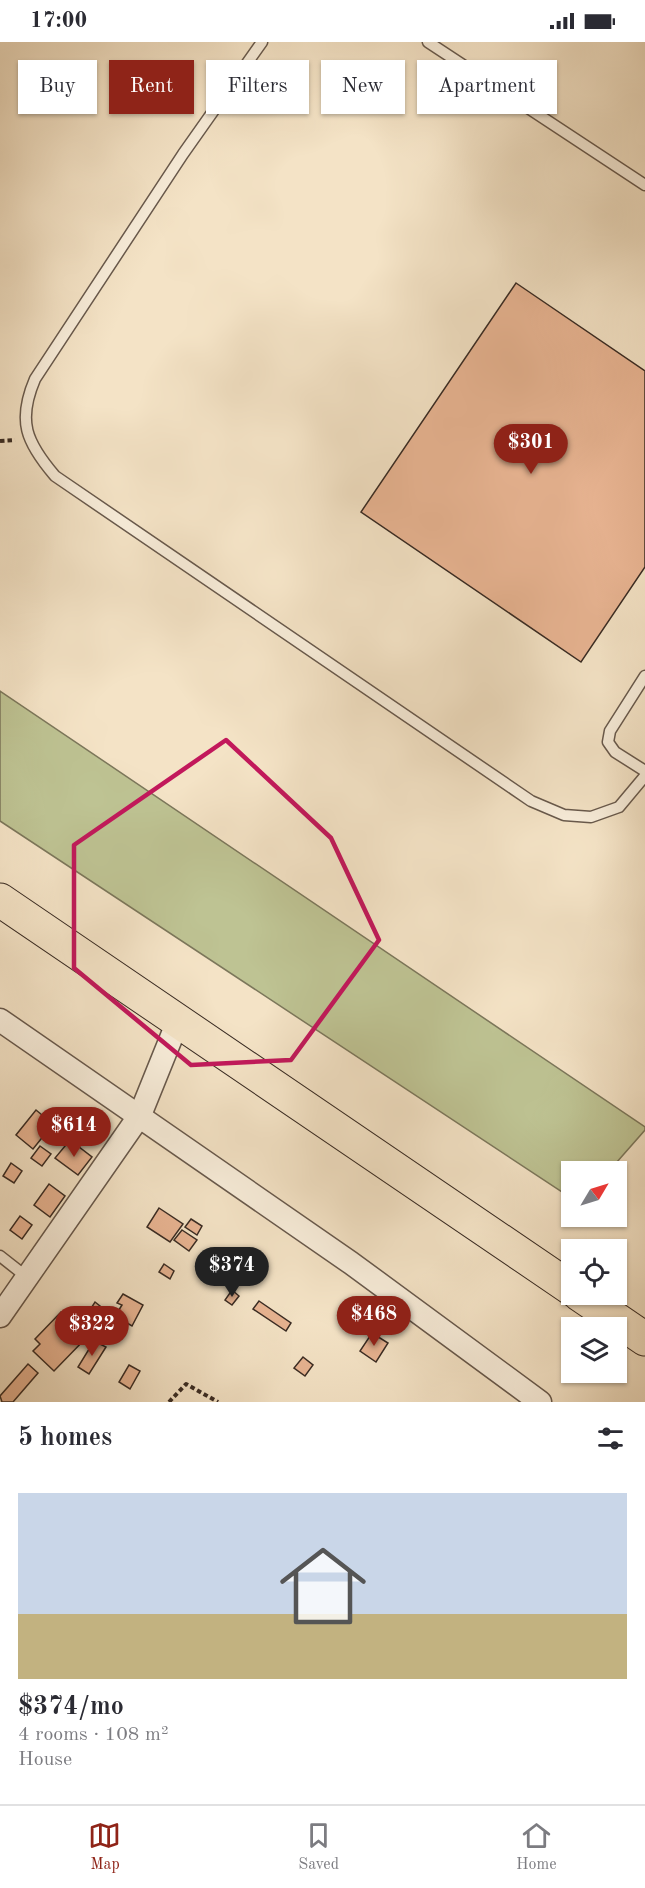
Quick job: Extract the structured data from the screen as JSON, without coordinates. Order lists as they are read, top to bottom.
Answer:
{
  "north": "top right",
  "page": {
    "status": "17:00",
    "chip": [
      "Buy",
      "Rent",
      "Filters",
      "New",
      "Apartment"
    ],
    "price": [
      "$301",
      "$614",
      "$374",
      "$468",
      "$322"
    ],
    "heading": "5 homes",
    "list": [
      {
        "name": "$374/mo",
        "note": "4 rooms · 108 m² · House"
      }
    ],
    "tabs": ["Map", "Saved", "Home"]
  }
}
